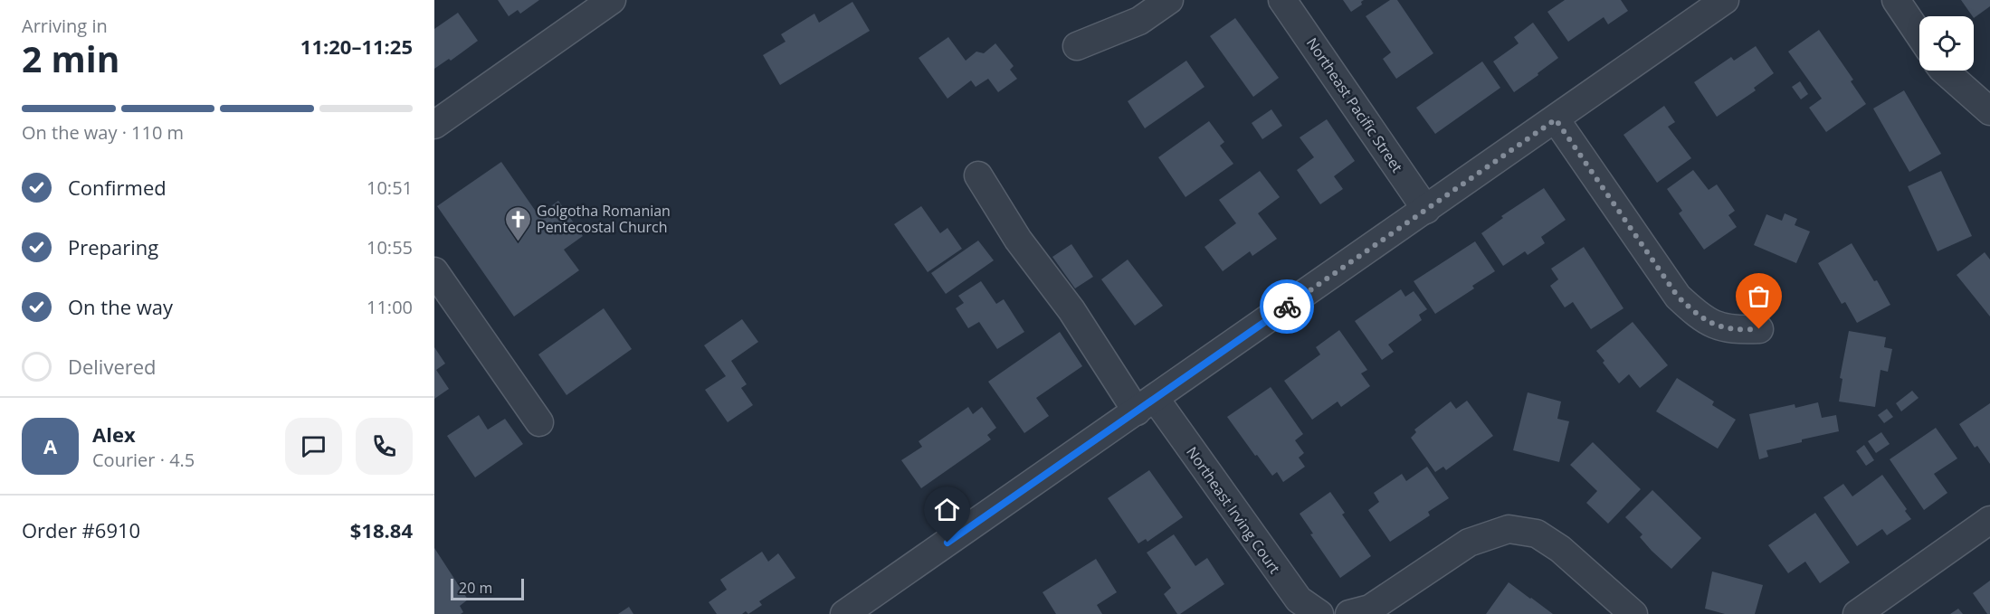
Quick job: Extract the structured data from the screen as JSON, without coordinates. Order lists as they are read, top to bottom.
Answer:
{
  "streets": {
    "street": ["Northeast Pacific Street", "Northeast Irving Court"]
  },
  "places": {
    "church": ["Golgotha Romanian Pentecostal Church"]
  },
  "scale_bar": "20 m",
  "page": {
    "heading": ["2 min", "Arriving in", "11:20–11:25"],
    "panel": [
      "Alex",
      "Courier · 4.5",
      "Order #6910",
      "$18.84"
    ],
    "bar": "On the way · 110 m",
    "list": [
      ["Confirmed", "10:51"],
      ["Preparing", "10:55"],
      ["On the way", "11:00"],
      "Delivered"
    ],
    "round": "A",
    "scale": "20 m"
  }
}
